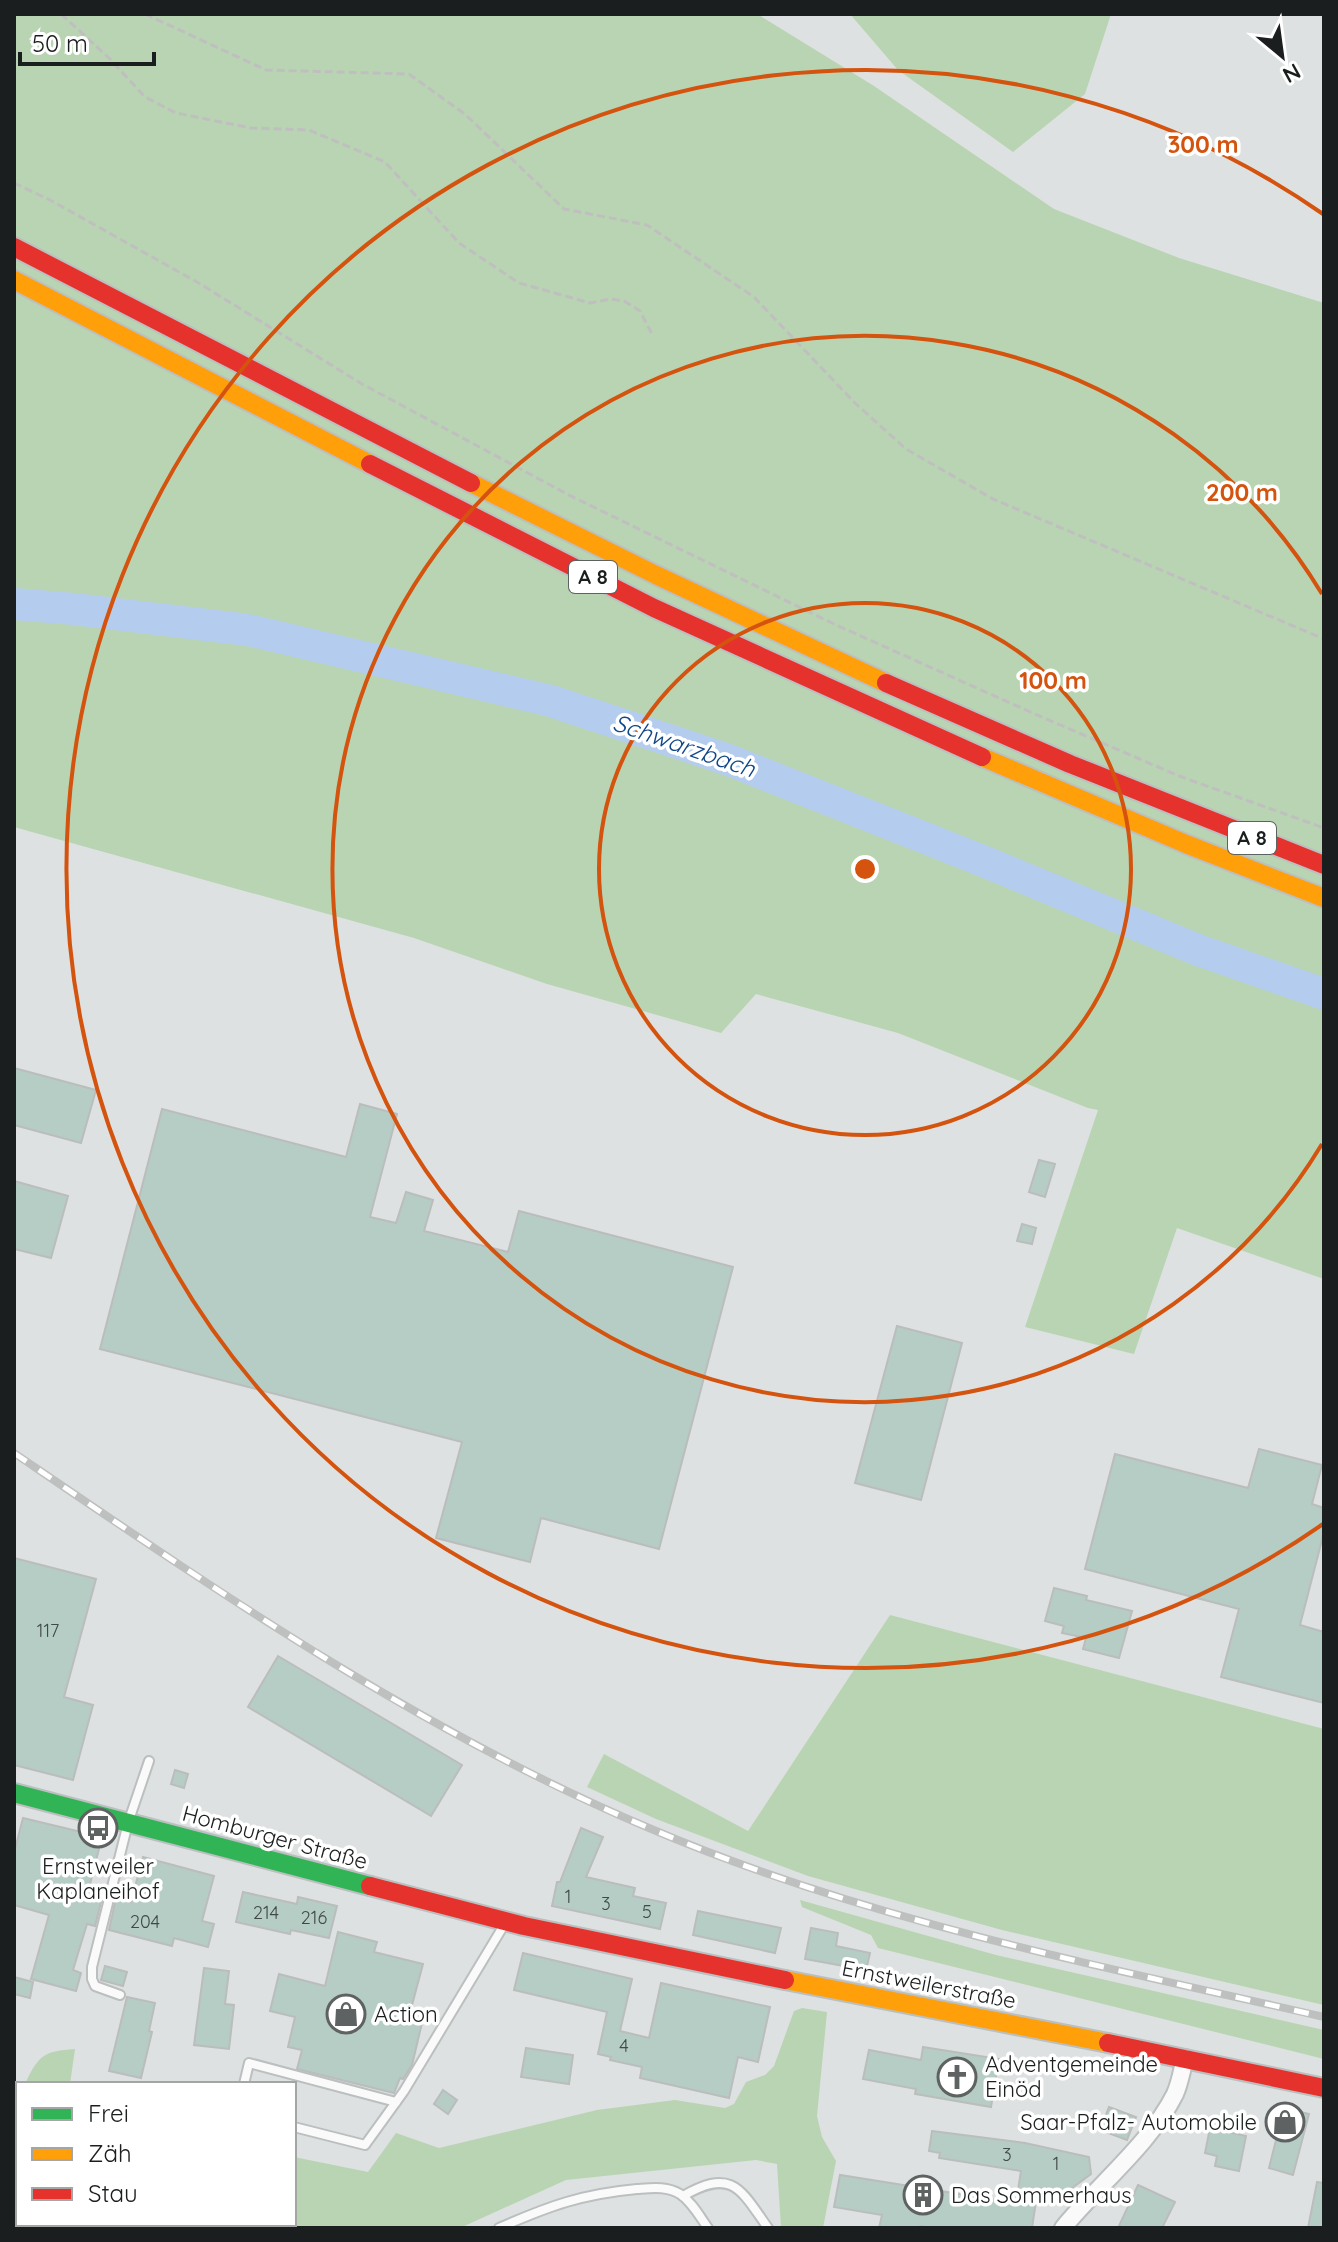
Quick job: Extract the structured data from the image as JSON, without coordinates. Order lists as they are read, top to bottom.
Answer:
{
  "streets": {
    "main road": ["A 8", "Homburger Straße", "Ernstweilerstraße"]
  },
  "crossings": [
    ["Homburger Straße", "Ernstweilerstraße"]
  ],
  "water": ["Schwarzbach"],
  "places": {
    "bus stop": ["Ernstweiler Kaplaneihof"],
    "shop": ["Action", "Saar-Pfalz- Automobile"],
    "church": ["Adventgemeinde Einöd"],
    "building": ["Das Sommerhaus"]
  },
  "house_numbers": [
    "117",
    "1",
    "3",
    "5",
    "214",
    "216",
    "204",
    "4",
    "3",
    "1"
  ],
  "legend": ["Frei", "Zäh", "Stau"],
  "scale_bar": "50 m",
  "north": "bottom right",
  "rings": ["300 m", "200 m", "100 m"]
}
